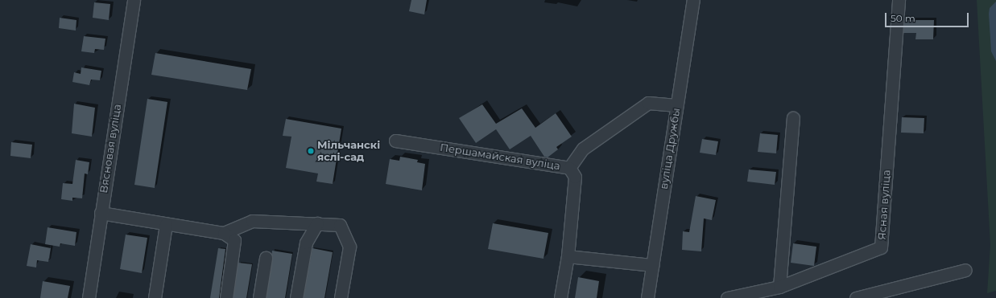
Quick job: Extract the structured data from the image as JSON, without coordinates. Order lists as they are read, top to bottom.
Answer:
{
  "streets": {
    "street": [
      "Вясновая вуліца",
      "вуліца Дружбы",
      "Першамайская вуліца",
      "Ясная вуліца"
    ]
  },
  "crossings": [
    ["вуліца Дружбы", "Першамайская вуліца"]
  ],
  "places": ["Мільчанскі яслі-сад"],
  "scale_bar": "50 m"
}
